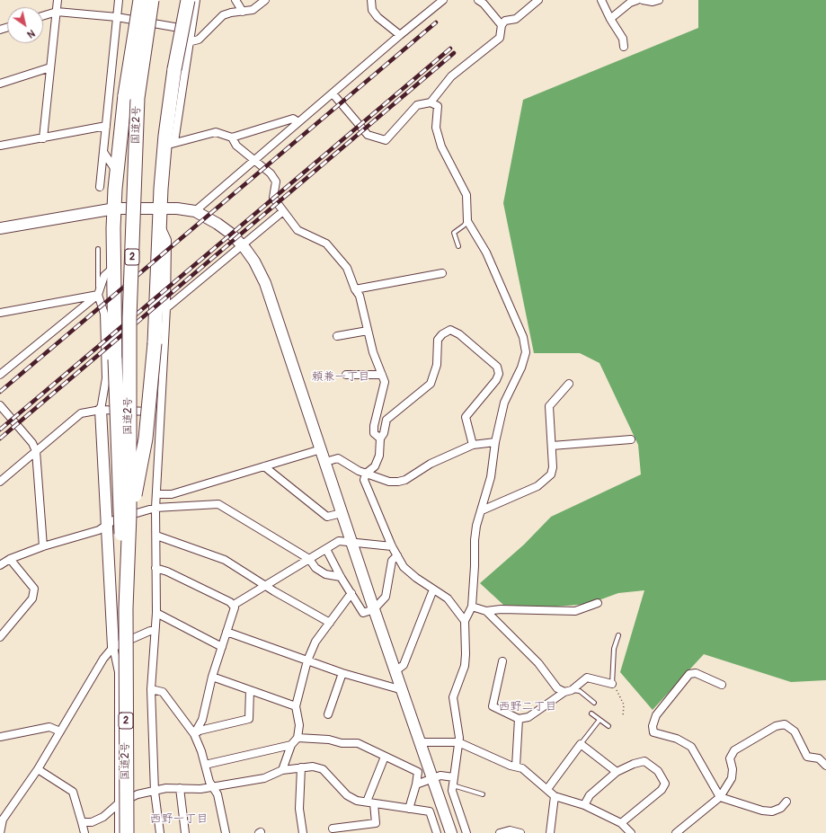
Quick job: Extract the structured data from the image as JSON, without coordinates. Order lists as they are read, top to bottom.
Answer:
{
  "streets": {
    "highway": ["国道2号", "2"]
  },
  "districts": ["頼兼一丁目", "西野二丁目", "西野一丁目"],
  "north": "bottom right"
}
